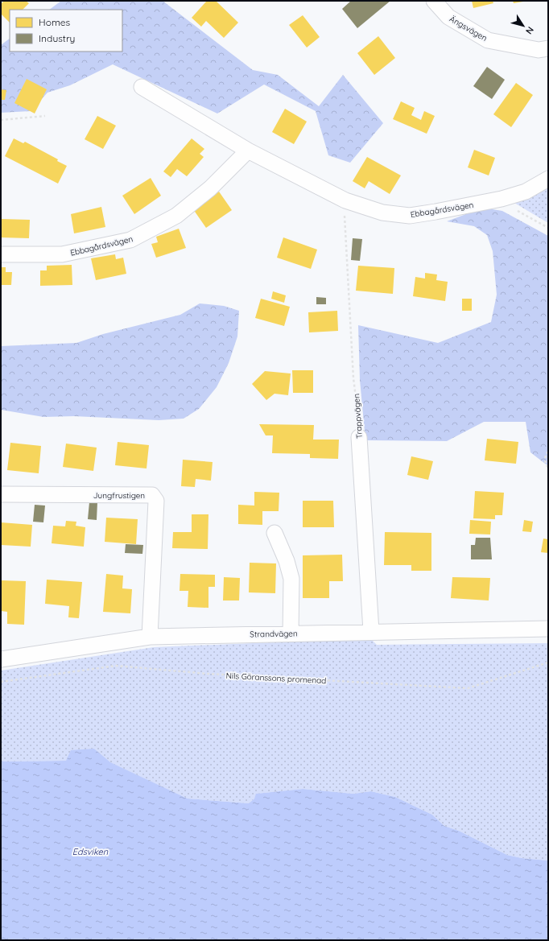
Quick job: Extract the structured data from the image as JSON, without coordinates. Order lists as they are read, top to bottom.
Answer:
{
  "streets": {
    "street": [
      "Ängsvägen",
      "Ebbagårdsvägen",
      "Trappvägen",
      "Jungfrustigen",
      "Strandvägen"
    ],
    "path": ["Nils Göranssons promenad"]
  },
  "crossings": [
    ["Ebbagårdsvägen", "Trappvägen"],
    ["Trappvägen", "Strandvägen"],
    ["Jungfrustigen", "Strandvägen"]
  ],
  "water": ["Edsviken"],
  "legend": ["Homes", "Industry"],
  "north": "bottom right"
}
